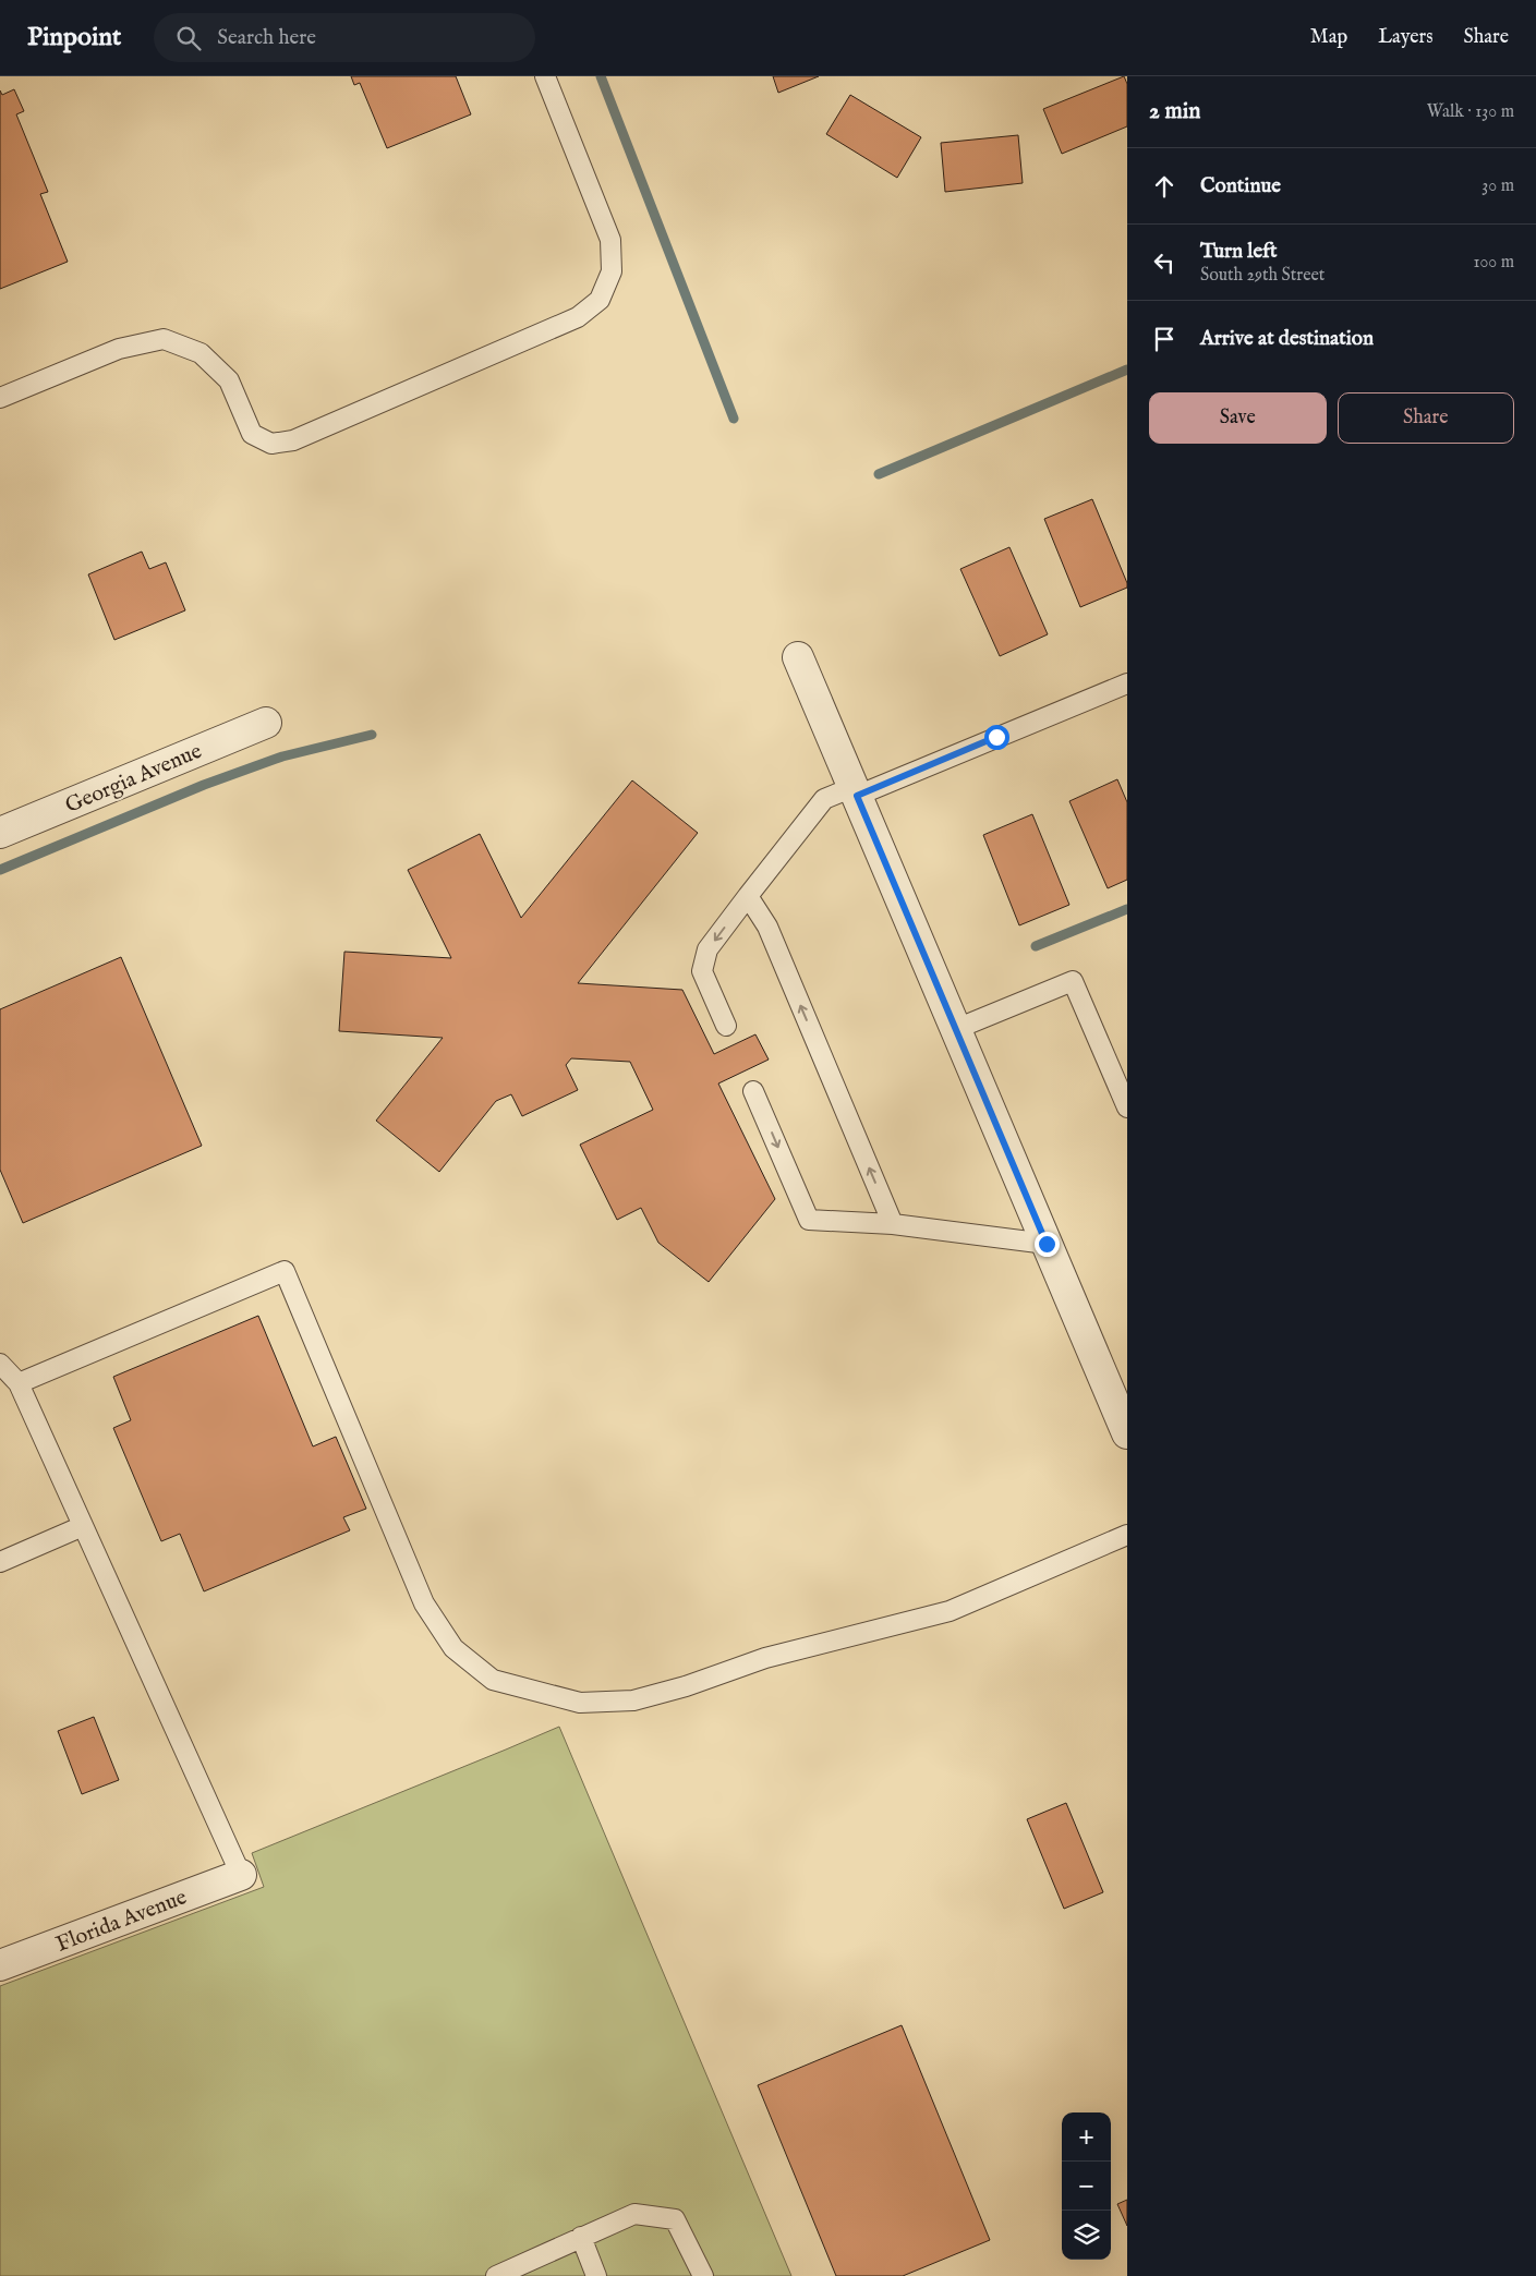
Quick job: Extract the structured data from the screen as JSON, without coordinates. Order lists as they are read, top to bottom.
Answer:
{
  "streets": {
    "street": ["Georgia Avenue", "Florida Avenue"]
  },
  "page": {
    "header": "Pinpoint",
    "search": "Search here",
    "nav": ["Map", "Layers", "Share"],
    "heading": ["2 min", "Walk · 130 m"],
    "list": [
      ["Continue", "30 m"],
      ["Turn left", "South 29th Street", "100 m"],
      "Arrive at destination"
    ],
    "buttons": ["Save", "Share"],
    "map_buttons": ["+", "−"]
  }
}
